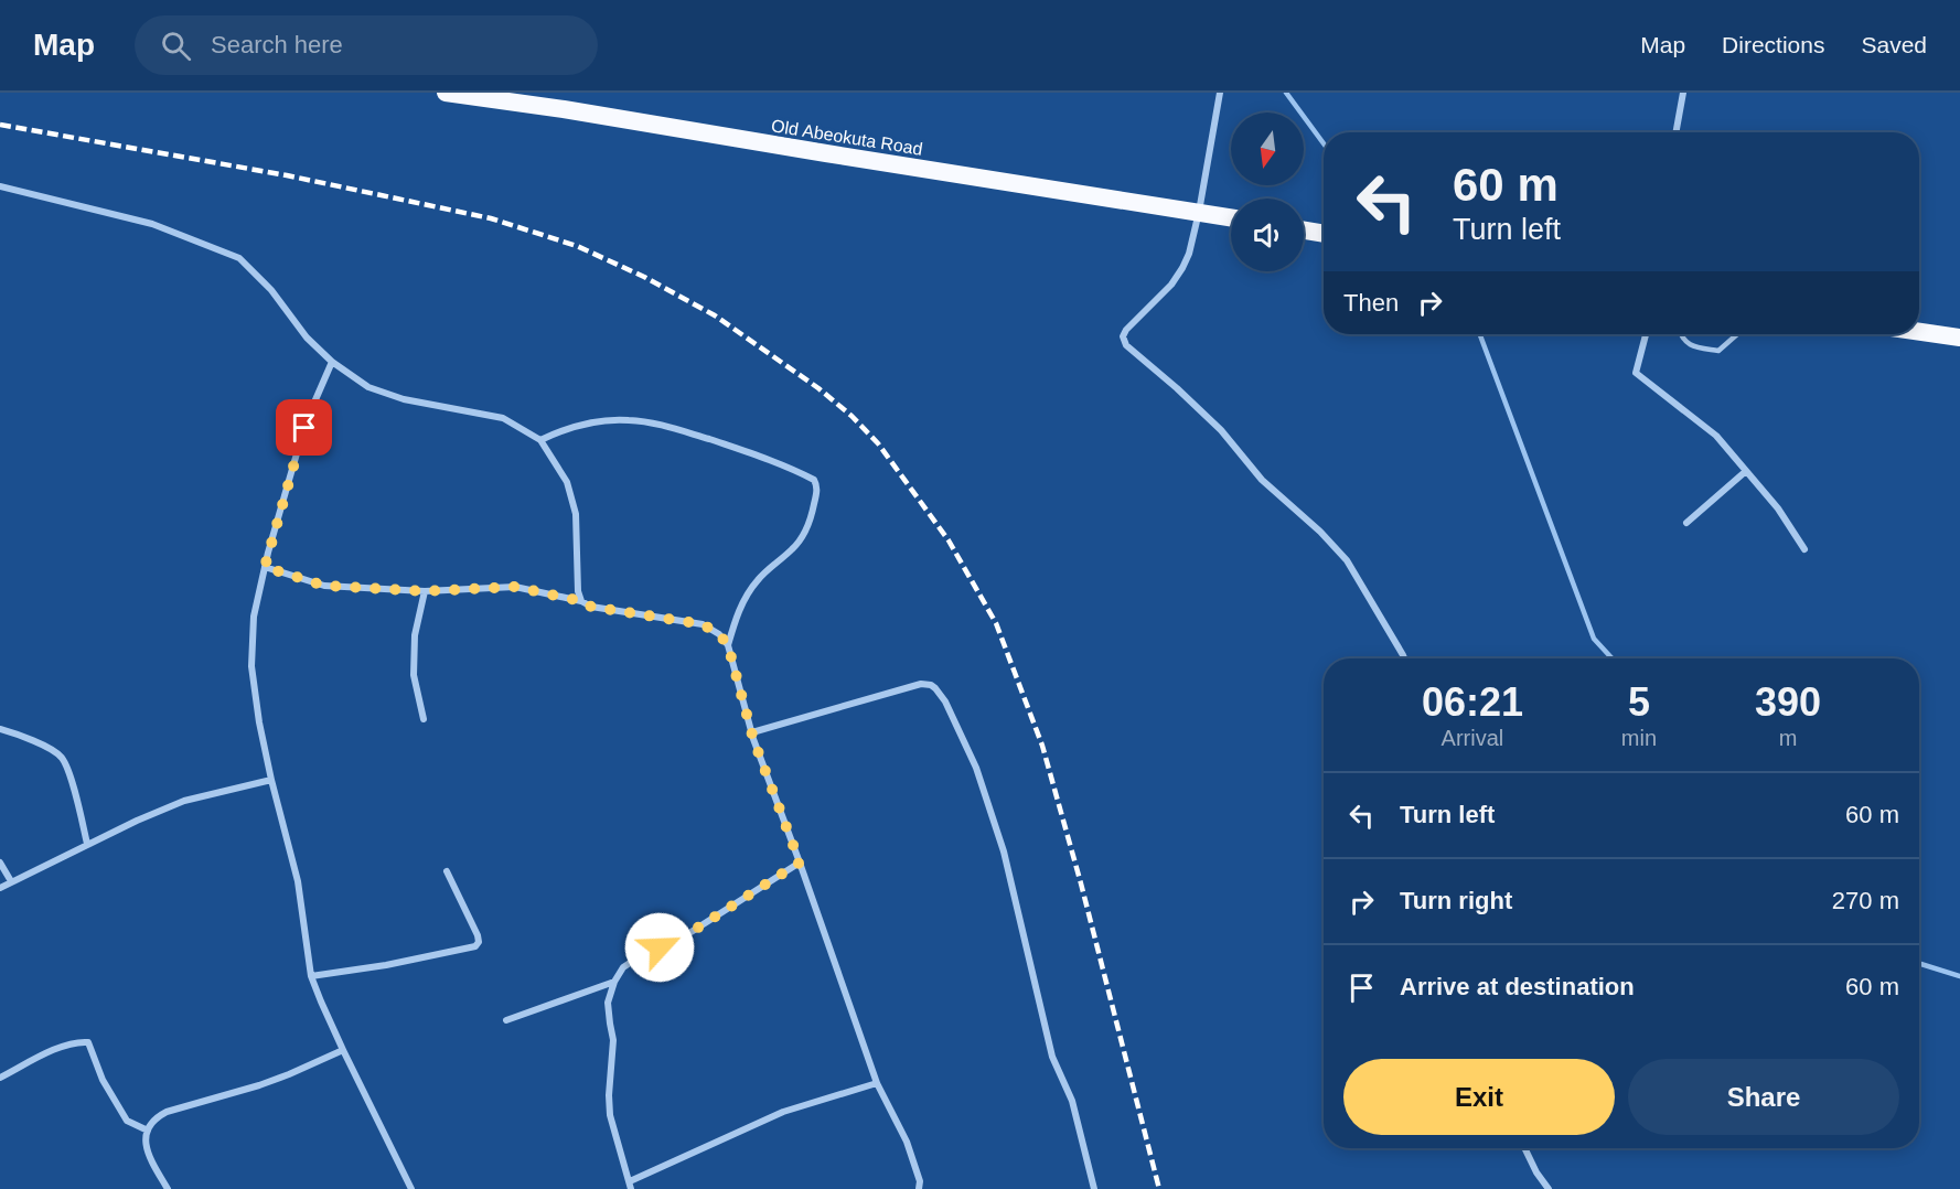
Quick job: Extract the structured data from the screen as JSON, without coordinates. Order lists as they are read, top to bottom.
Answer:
{
  "streets": {
    "highway": ["Old Abeokuta Road"]
  },
  "north": "bottom",
  "page": {
    "header": "Map",
    "search": "Search here",
    "nav": ["Map", "Directions", "Saved"],
    "turn": ["60 m", "Turn left"],
    "then": "Then",
    "eta": [
      "06:21",
      "Arrival",
      "5",
      "min",
      "390",
      "m"
    ],
    "list": [
      {
        "name": "Turn left",
        "value": "60 m"
      },
      {
        "name": "Turn right",
        "value": "270 m"
      },
      {
        "name": "Arrive at destination",
        "value": "60 m"
      }
    ],
    "buttons": ["Exit", "Share"]
  }
}
